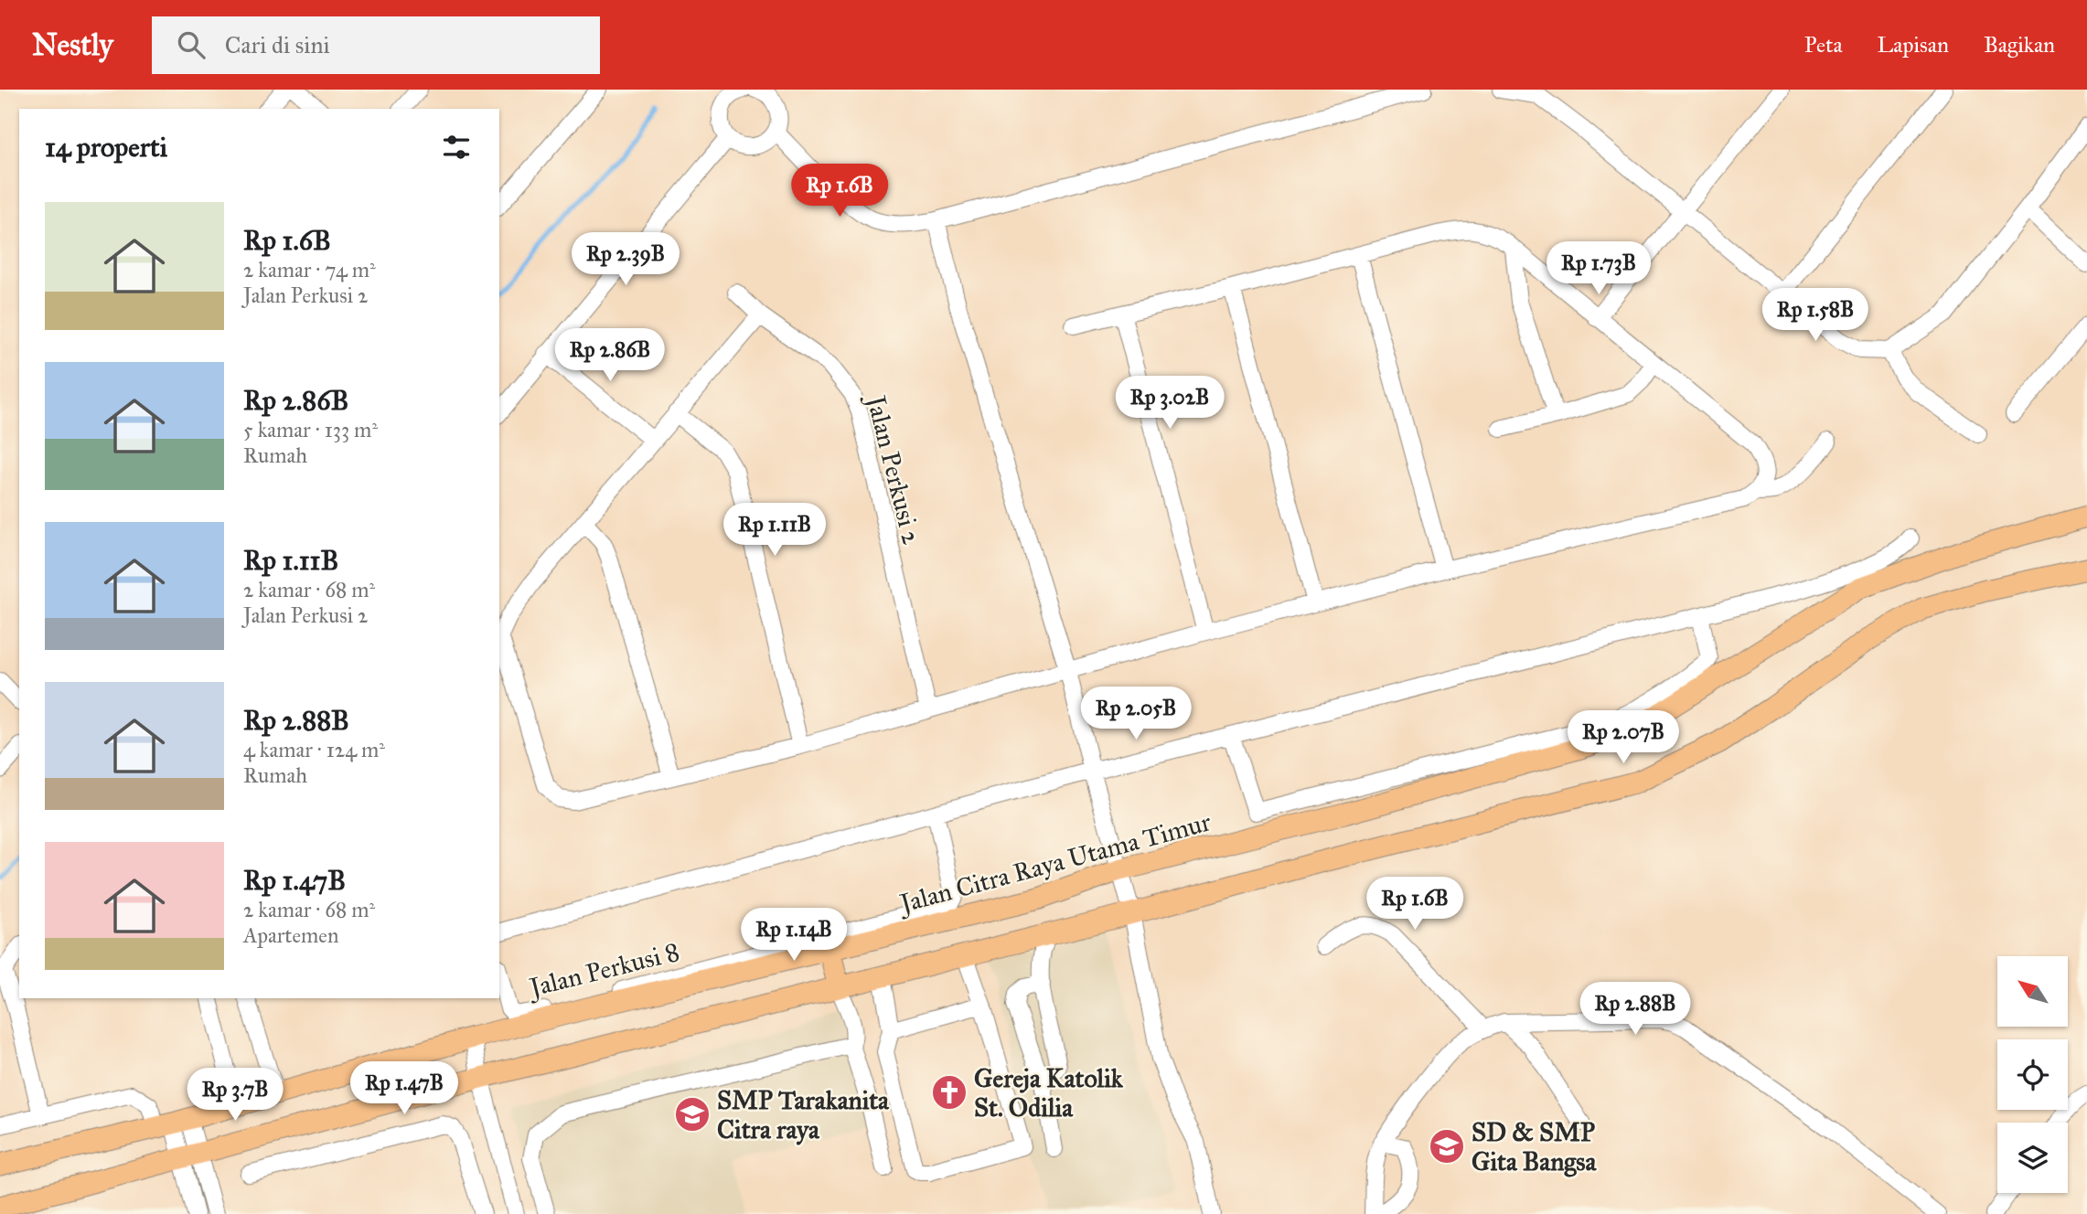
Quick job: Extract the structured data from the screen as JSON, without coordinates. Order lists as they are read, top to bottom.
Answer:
{
  "streets": {
    "main road": ["Jalan Citra Raya Utama Timur"],
    "street": ["Jalan Perkusi 2", "Jalan Perkusi 8"]
  },
  "places": {
    "church": ["Gereja Katolik St. Odilia"],
    "school or university": ["SMP Tarakanita Citra raya", "SD & SMP Gita Bangsa"]
  },
  "north": "top left",
  "page": {
    "header": "Nestly",
    "search": "Cari di sini",
    "nav": ["Peta", "Lapisan", "Bagikan"],
    "heading": "14 properti",
    "price": [
      "Rp 1.6B",
      "Rp 2.39B",
      "Rp 1.73B",
      "Rp 1.58B",
      "Rp 2.86B",
      "Rp 3.02B",
      "Rp 1.11B",
      "Rp 2.05B",
      "Rp 2.07B",
      "Rp 1.6B",
      "Rp 1.14B",
      "Rp 2.88B",
      "Rp 1.47B",
      "Rp 3.7B"
    ],
    "list": [
      {
        "name": "Rp 1.6B",
        "note": "2 kamar · 74 m² · Jalan Perkusi 2"
      },
      {
        "name": "Rp 2.86B",
        "note": "5 kamar · 133 m² · Rumah"
      },
      {
        "name": "Rp 1.11B",
        "note": "2 kamar · 68 m² · Jalan Perkusi 2"
      },
      {
        "name": "Rp 2.88B",
        "note": "4 kamar · 124 m² · Rumah"
      },
      {
        "name": "Rp 1.47B",
        "note": "2 kamar · 68 m² · Apartemen"
      }
    ]
  }
}
